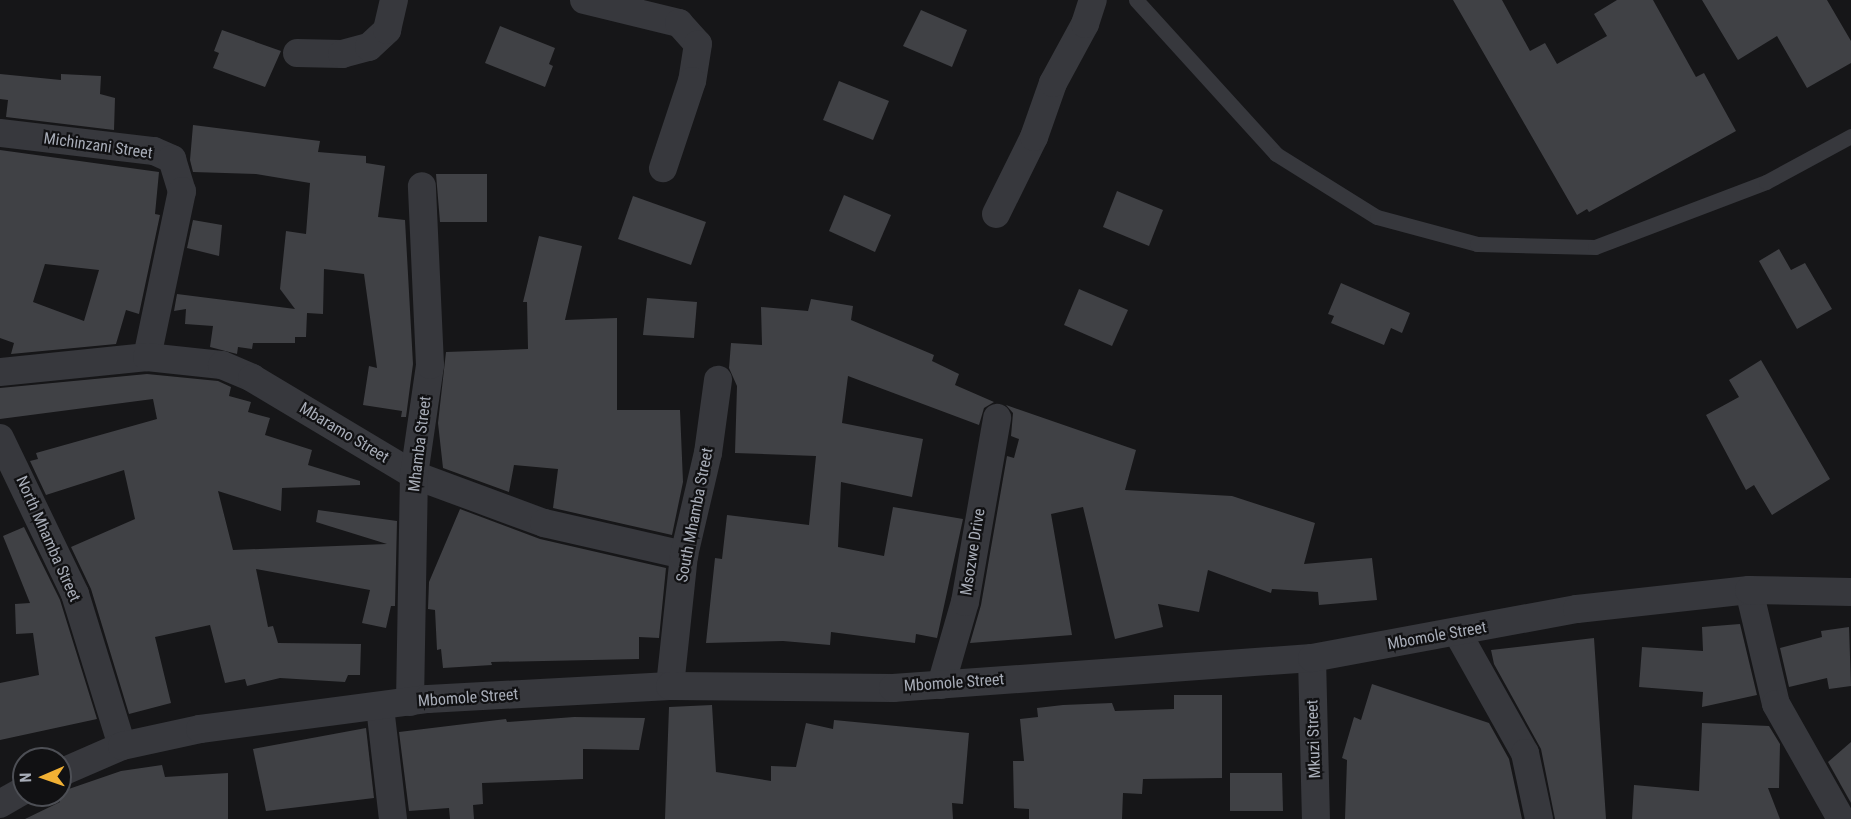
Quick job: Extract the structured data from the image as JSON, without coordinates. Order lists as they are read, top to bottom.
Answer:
{
  "streets": {
    "street": [
      "Michinzani Street",
      "Mbaramo Street",
      "Mhamba Street",
      "South Mhamba Street",
      "North Mhamba Street",
      "Msozwe Drive",
      "Mbomole Street",
      "Mkuzi Street"
    ]
  },
  "crossings": [
    ["Michinzani Street", "Mbaramo Street"],
    ["Mbaramo Street", "Mhamba Street"],
    ["Mbaramo Street", "South Mhamba Street"],
    ["Mhamba Street", "Mbomole Street"],
    ["South Mhamba Street", "Mbomole Street"],
    ["North Mhamba Street", "Mbomole Street"],
    ["Msozwe Drive", "Mbomole Street"],
    ["Mbomole Street", "Mkuzi Street"]
  ],
  "north": "left"
}
